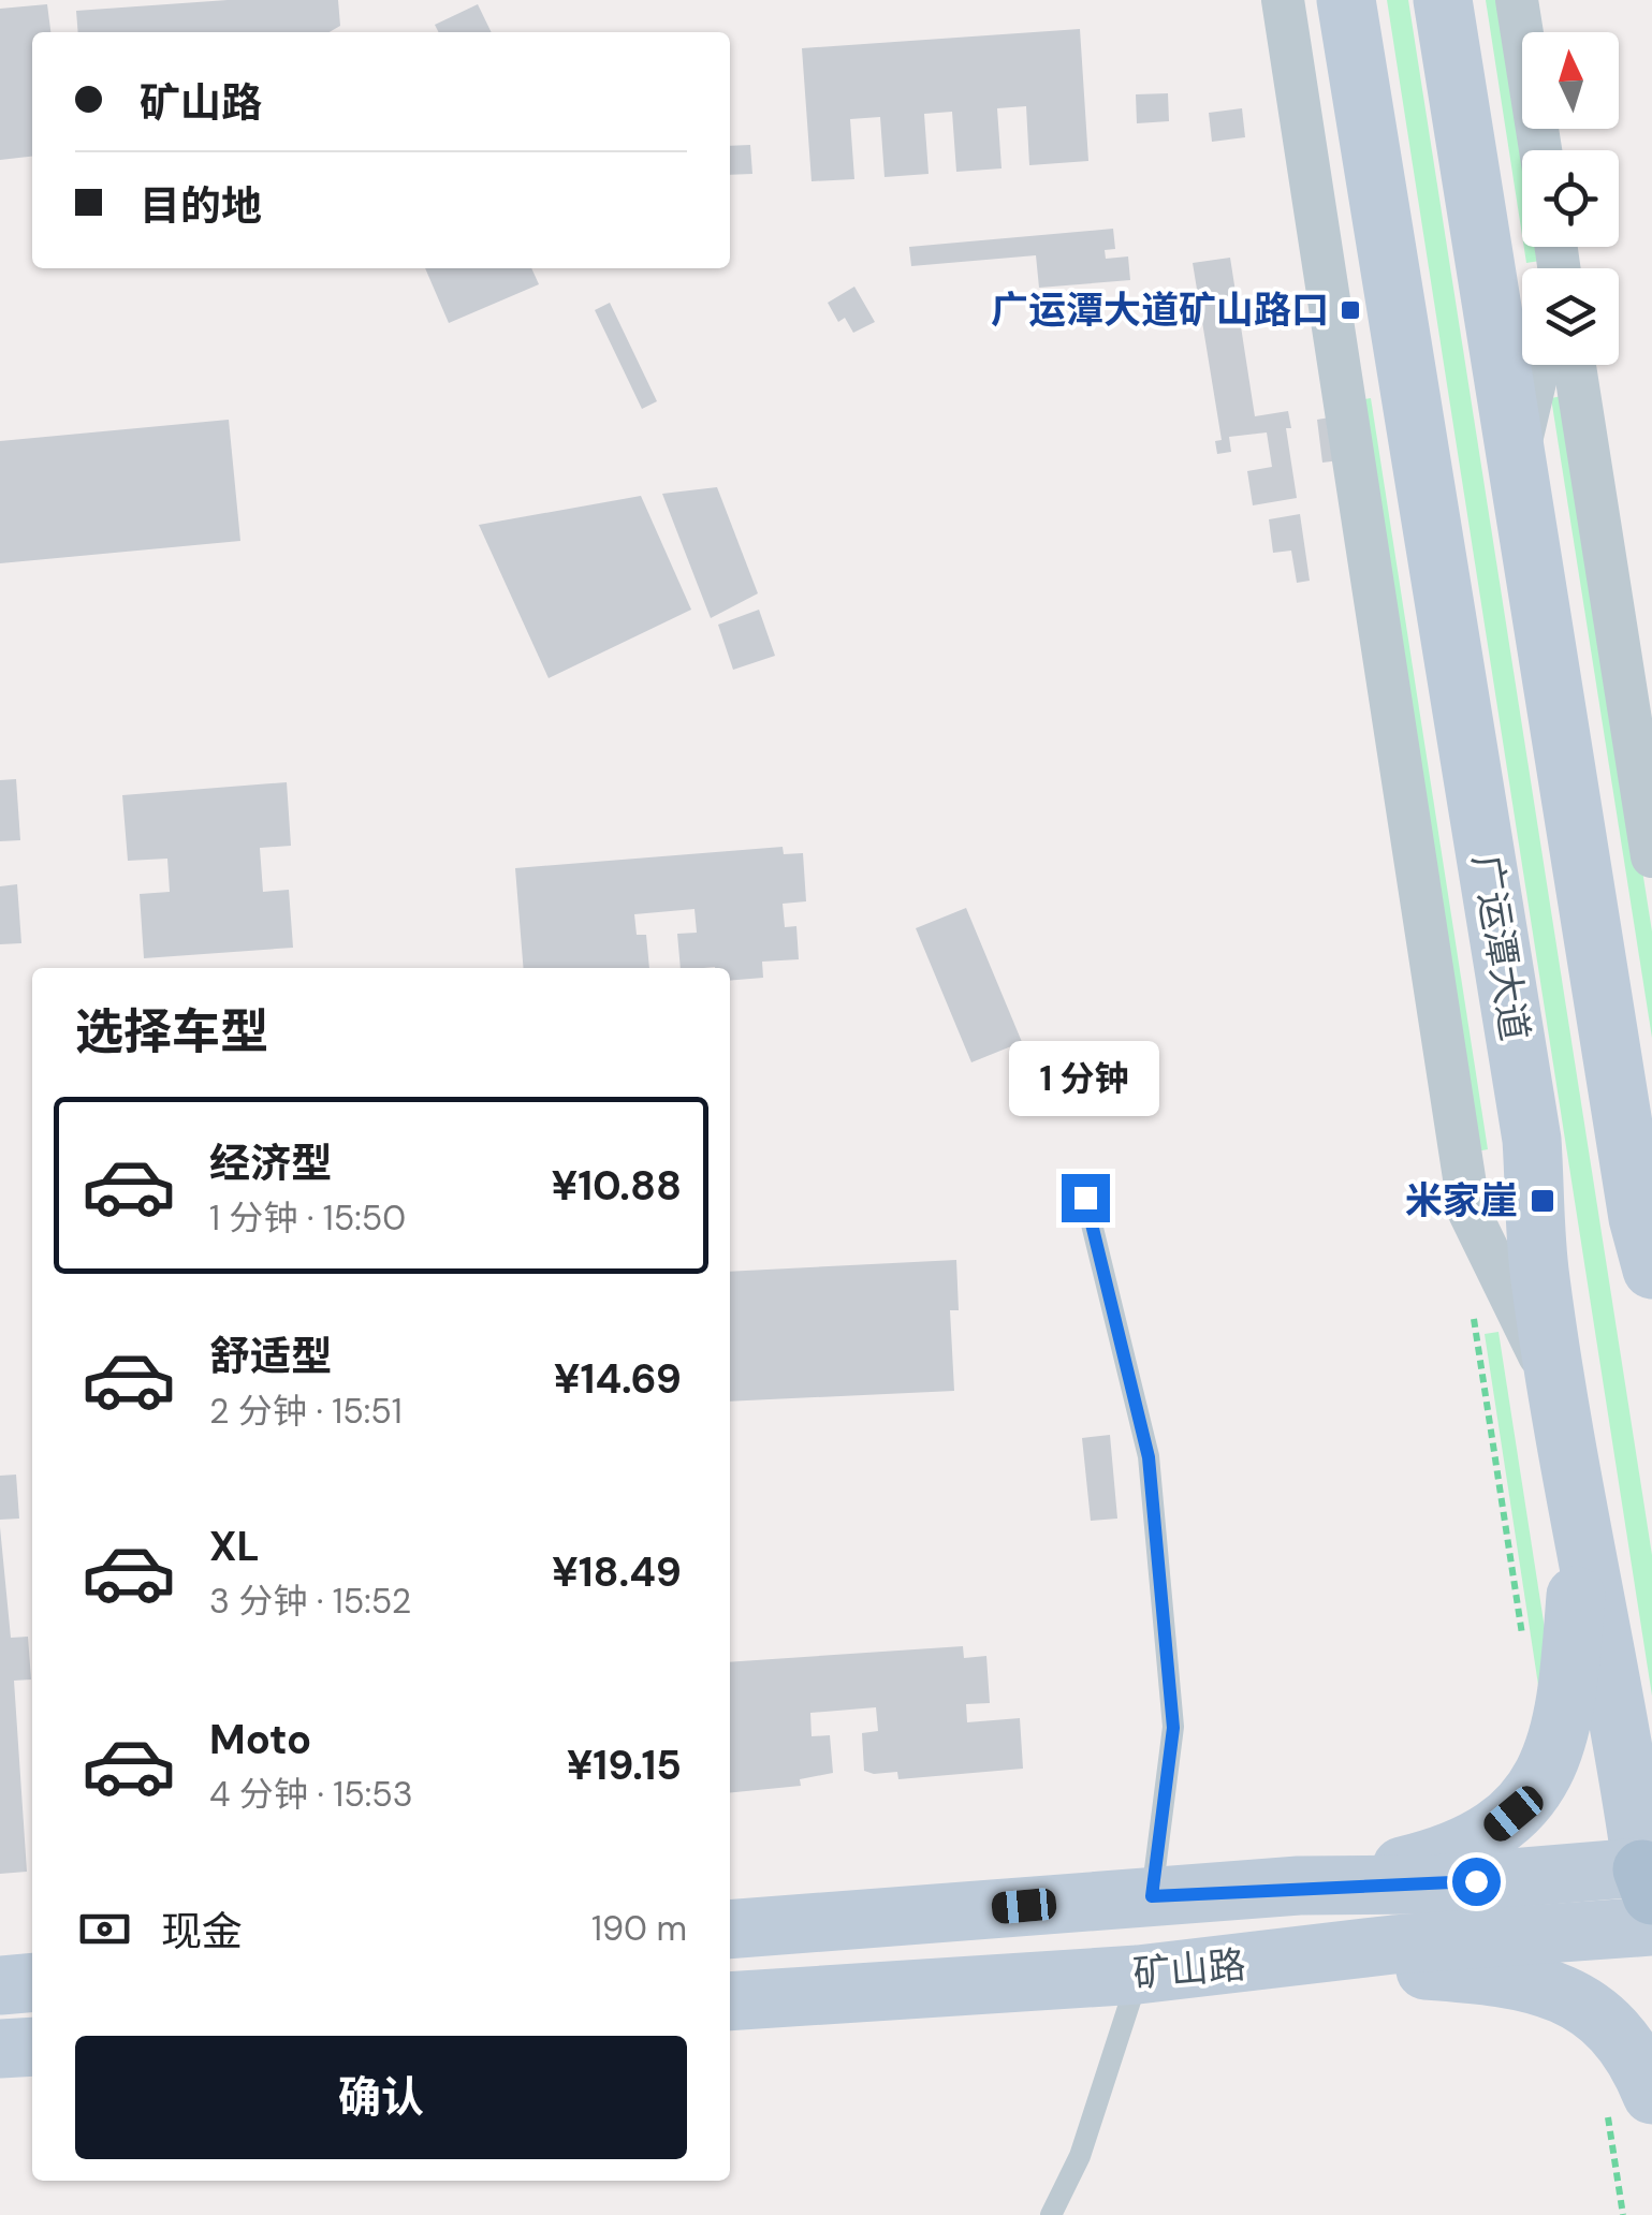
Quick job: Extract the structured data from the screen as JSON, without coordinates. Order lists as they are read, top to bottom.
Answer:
{
  "streets": {
    "main road": ["广运潭大道", "矿山路"]
  },
  "crossings": [
    ["广运潭大道", "矿山路"]
  ],
  "places": {
    "transit": ["广运潭大道矿山路口", "米家崖"]
  },
  "north": "top",
  "page": {
    "banner": ["矿山路", "目的地"],
    "heading": "选择车型",
    "bubble": "1 分钟",
    "list": [
      {
        "name": "经济型",
        "note": "1 分钟 · 15:50",
        "value": "¥10.88"
      },
      {
        "name": "舒适型",
        "note": "2 分钟 · 15:51",
        "value": "¥14.69"
      },
      {
        "name": "XL",
        "note": "3 分钟 · 15:52",
        "value": "¥18.49"
      },
      {
        "name": "Moto",
        "note": "4 分钟 · 15:53",
        "value": "¥19.15"
      }
    ],
    "pay": ["现金", "190 m"],
    "buttons": "确认"
  }
}
